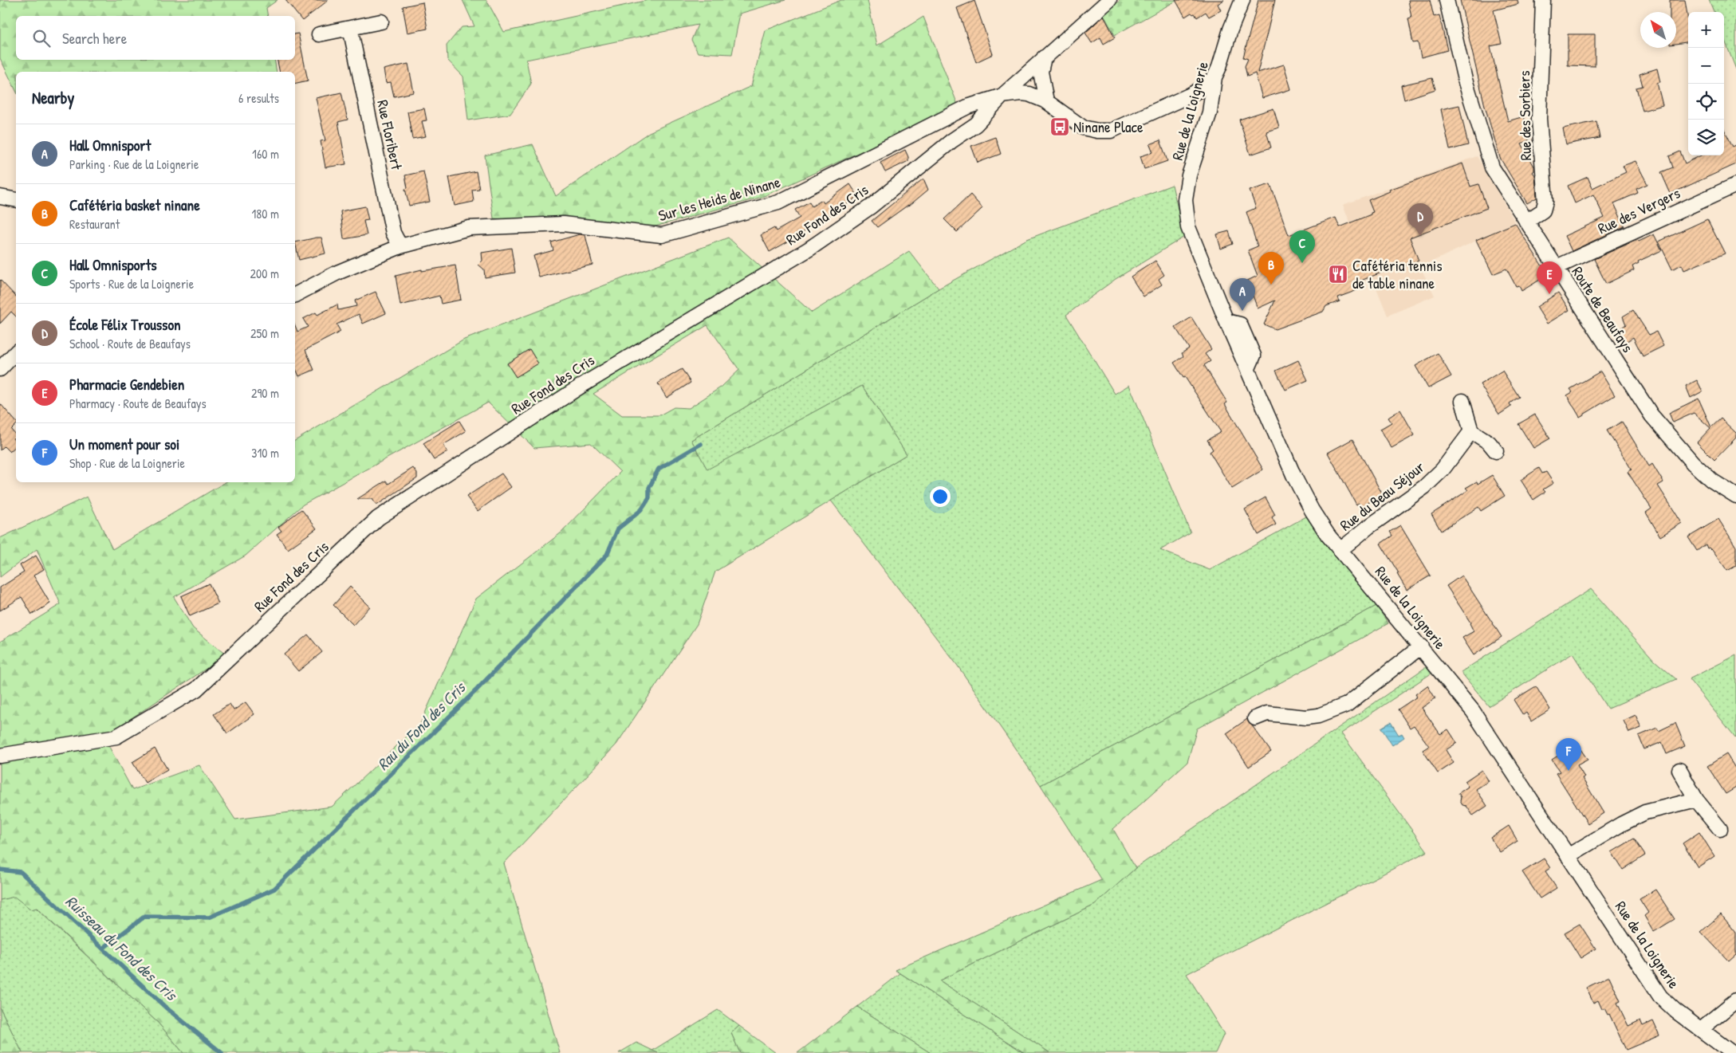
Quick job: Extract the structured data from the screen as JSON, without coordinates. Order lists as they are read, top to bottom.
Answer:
{
  "streets": {
    "street": [
      "Rue de la Loignerie",
      "Rue des Sorbiers",
      "Rue Floribert",
      "Sur les Heids de Ninane",
      "Rue des Vergers",
      "Rue Fond des Cris",
      "Route de Beaufays",
      "Rue du Beau Séjour"
    ]
  },
  "crossings": [
    ["Rue de la Loignerie", "Rue du Beau Séjour"],
    ["Rue des Sorbiers", "Route de Beaufays"],
    ["Rue Floribert", "Sur les Heids de Ninane"],
    ["Sur les Heids de Ninane", "Rue Fond des Cris"],
    ["Rue des Vergers", "Route de Beaufays"]
  ],
  "water": ["Rau du Fond des Cris", "Ruisseau du Fond des Cris"],
  "places": {
    "bus stop": ["Ninane Place"],
    "restaurant": ["Cafétéria tennis de table ninane"]
  },
  "north": "top left",
  "page": {
    "map_buttons": ["+", "−"],
    "search": "Search here",
    "heading": ["Nearby", "6 results"],
    "list": [
      {
        "mark": "A",
        "name": "Hall Omnisport",
        "note": "Parking · Rue de la Loignerie",
        "value": "160 m"
      },
      {
        "mark": "B",
        "name": "Cafétéria basket ninane",
        "note": "Restaurant",
        "value": "180 m"
      },
      {
        "mark": "C",
        "name": "Hall Omnisports",
        "note": "Sports · Rue de la Loignerie",
        "value": "200 m"
      },
      {
        "mark": "D",
        "name": "École Félix Trousson",
        "note": "School · Route de Beaufays",
        "value": "250 m"
      },
      {
        "mark": "E",
        "name": "Pharmacie Gendebien",
        "note": "Pharmacy · Route de Beaufays",
        "value": "290 m"
      },
      {
        "mark": "F",
        "name": "Un moment pour soi",
        "note": "Shop · Rue de la Loignerie",
        "value": "310 m"
      }
    ],
    "pins": [
      "D",
      "C",
      "B",
      "E",
      "A",
      "F"
    ]
  }
}
